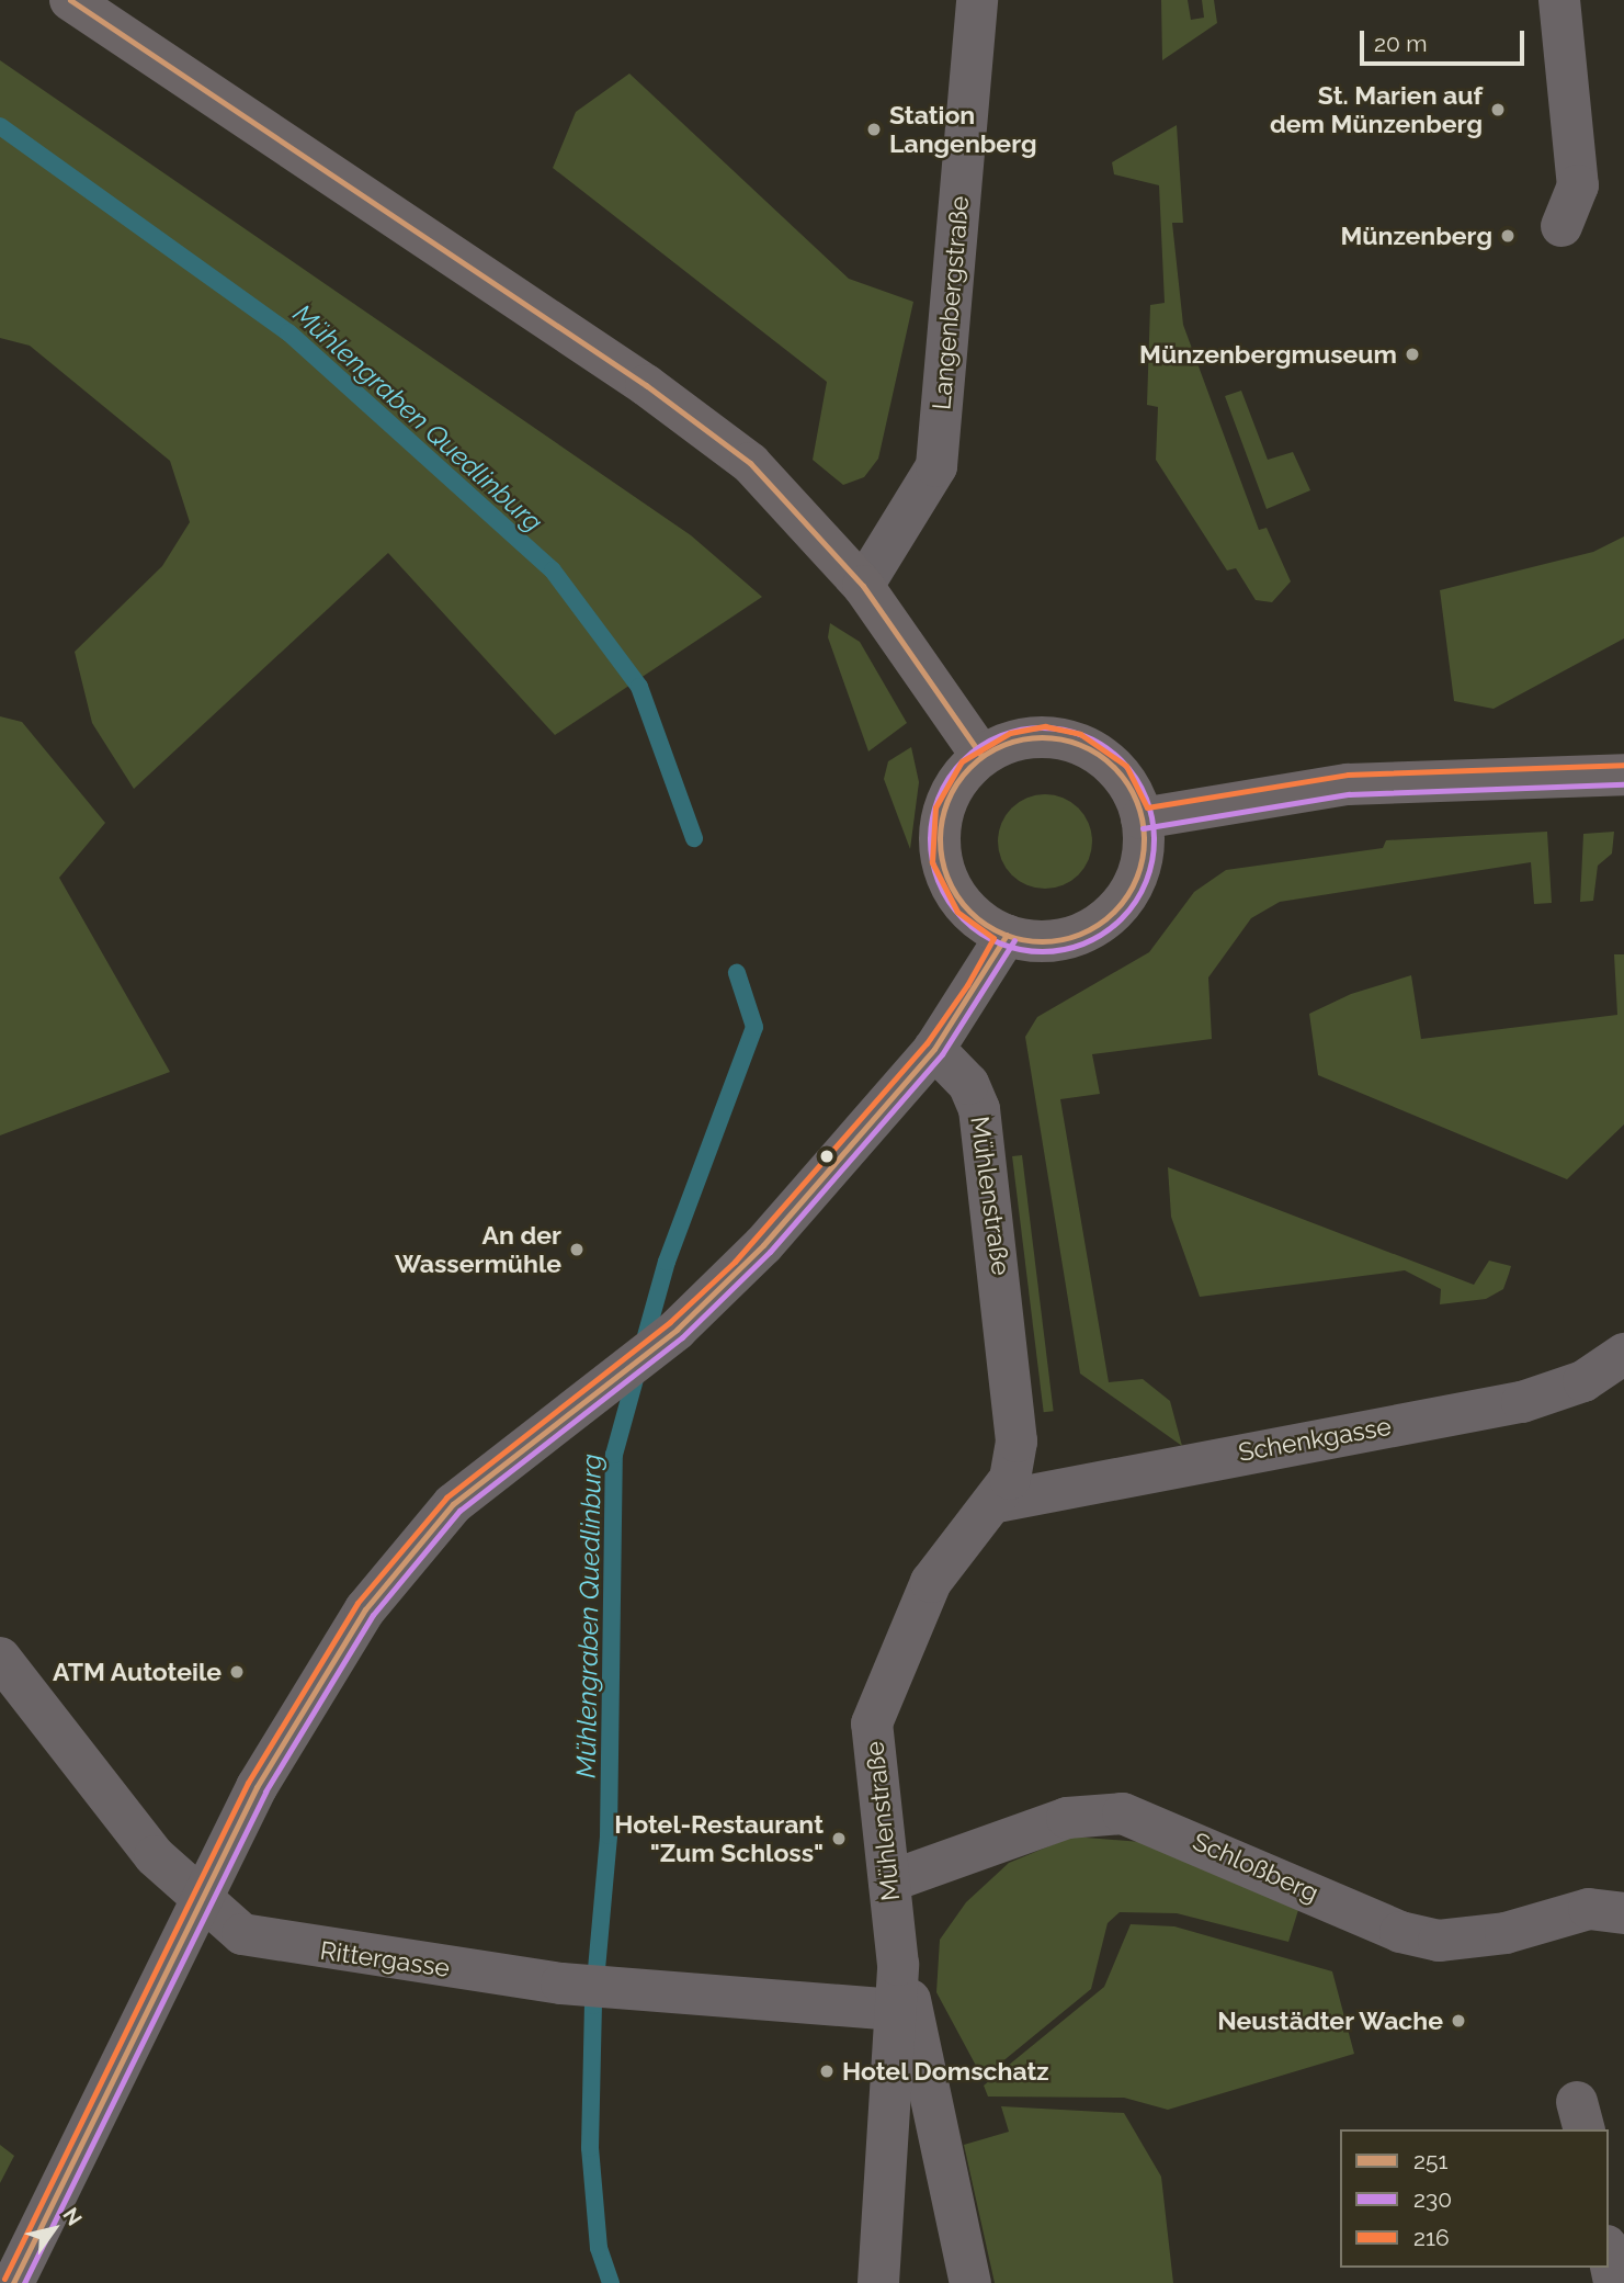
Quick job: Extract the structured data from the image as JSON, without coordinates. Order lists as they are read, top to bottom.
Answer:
{
  "streets": {
    "street": [
      "Langenbergstraße",
      "Mühlenstraße",
      "Schenkgasse",
      "Schloßberg",
      "Rittergasse"
    ]
  },
  "crossings": [
    ["Mühlenstraße", "Schenkgasse"],
    ["Mühlenstraße", "Schloßberg"],
    ["Mühlenstraße", "Rittergasse"]
  ],
  "water": ["Mühlengraben Quedlinburg"],
  "places": [
    "St. Marien auf dem Münzenberg",
    "Station Langenberg",
    "Münzenberg",
    "Münzenbergmuseum",
    "An der Wassermühle",
    "ATM Autoteile",
    "Hotel-Restaurant \"Zum Schloss\"",
    "Neustädter Wache",
    "Hotel Domschatz"
  ],
  "lines": ["transit line 251", "transit line 216", "transit line 230"],
  "legend": ["251", "230", "216"],
  "scale_bar": "20 m",
  "north": "top right"
}
